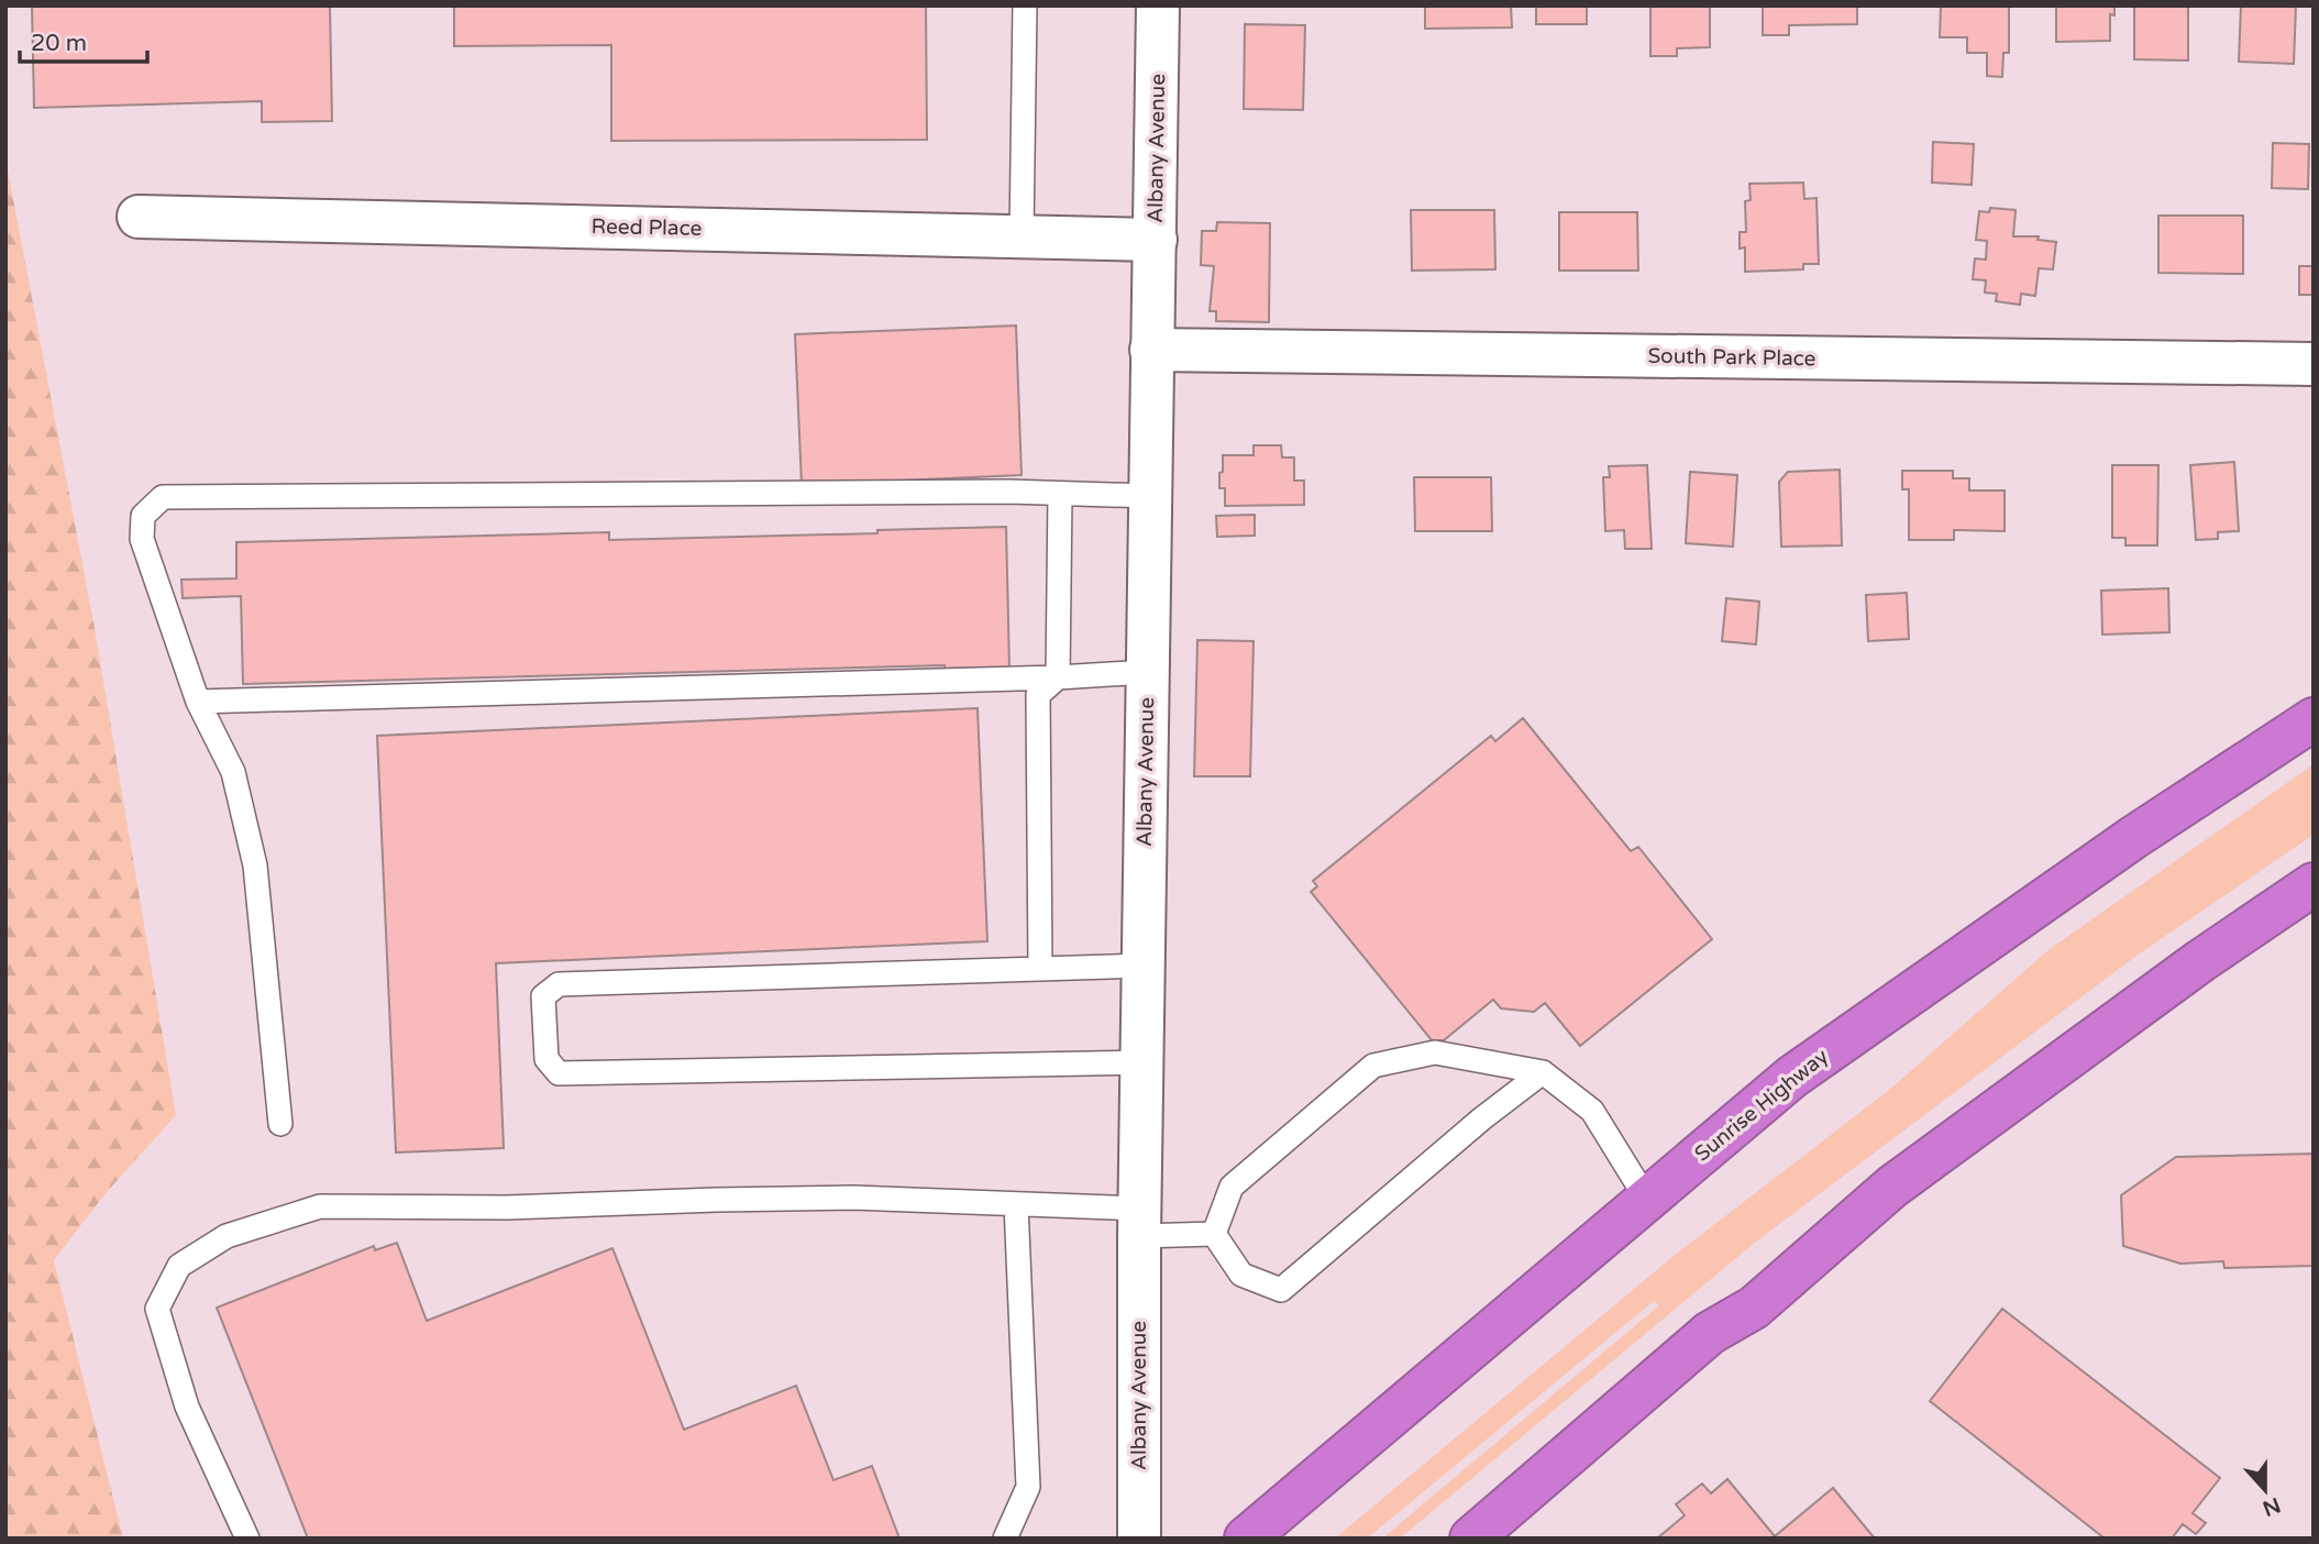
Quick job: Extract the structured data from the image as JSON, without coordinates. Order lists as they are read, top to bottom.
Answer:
{
  "streets": {
    "highway": ["Sunrise Highway"],
    "street": ["Albany Avenue", "Reed Place", "South Park Place"]
  },
  "crossings": [
    ["Albany Avenue", "Reed Place"],
    ["Albany Avenue", "South Park Place"]
  ],
  "scale_bar": "20 m",
  "north": "bottom"
}
